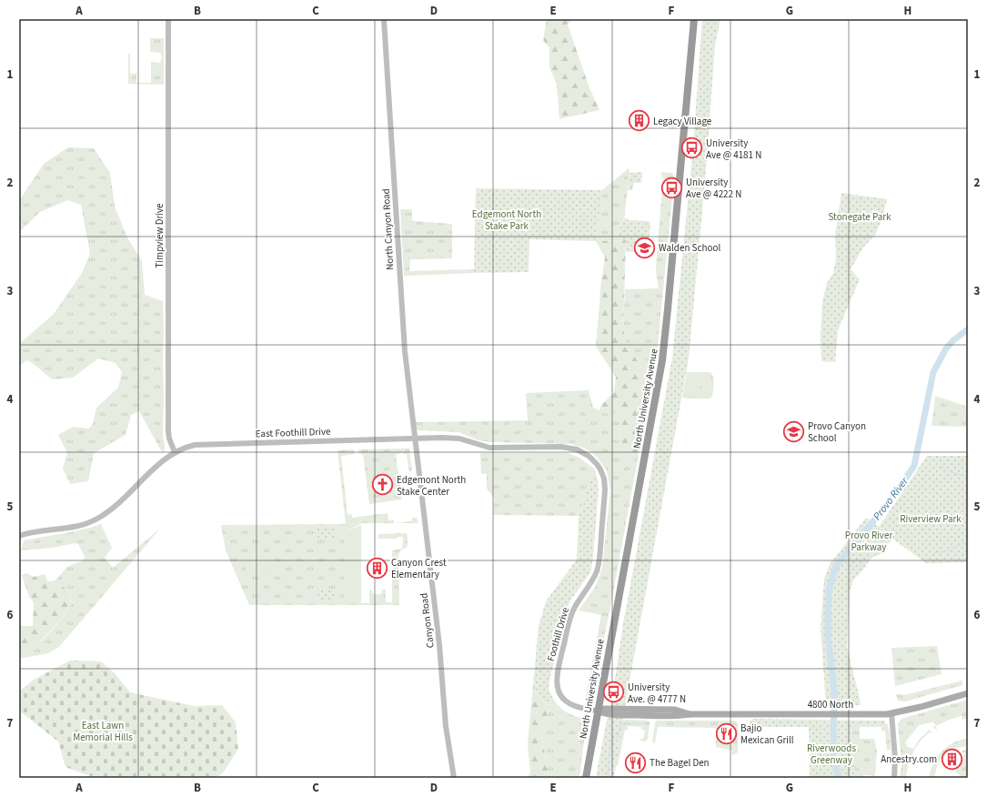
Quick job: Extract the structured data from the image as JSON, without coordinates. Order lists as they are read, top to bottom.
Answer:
{
  "streets": {
    "highway": ["North University Avenue"],
    "main road": [
      "North Canyon Road",
      "Timpview Drive",
      "East Foothill Drive",
      "Canyon Road",
      "Foothill Drive",
      "4800 North"
    ]
  },
  "crossings": [
    ["North Canyon Road", "East Foothill Drive"],
    ["North Canyon Road", "Canyon Road"],
    ["Timpview Drive", "East Foothill Drive"],
    ["North University Avenue", "Foothill Drive"],
    ["North University Avenue", "4800 North"],
    ["East Foothill Drive", "Canyon Road"],
    ["East Foothill Drive", "Foothill Drive"],
    ["Foothill Drive", "4800 North"]
  ],
  "water": ["Provo River"],
  "parks": [
    "Edgemont North Stake Park",
    "Stonegate Park",
    "Riverview Park",
    "Provo River Parkway",
    "East Lawn Memorial Hills",
    "Riverwoods Greenway"
  ],
  "places": {
    "building": ["Legacy Village", "Canyon Crest Elementary", "Ancestry.com"],
    "bus stop": ["University Ave @ 4181 N", "University Ave @ 4222 N", "University Ave. @ 4777 N"],
    "school or university": ["Walden School", "Provo Canyon School"],
    "church": ["Edgemont North Stake Center"],
    "restaurant": ["Bajio Mexican Grill", "The Bagel Den"]
  },
  "grid": {
    "columns": [
      "A",
      "B",
      "C",
      "D",
      "E",
      "F",
      "G",
      "H"
    ],
    "rows": [
      "1",
      "2",
      "3",
      "4",
      "5",
      "6",
      "7"
    ]
  }
}
